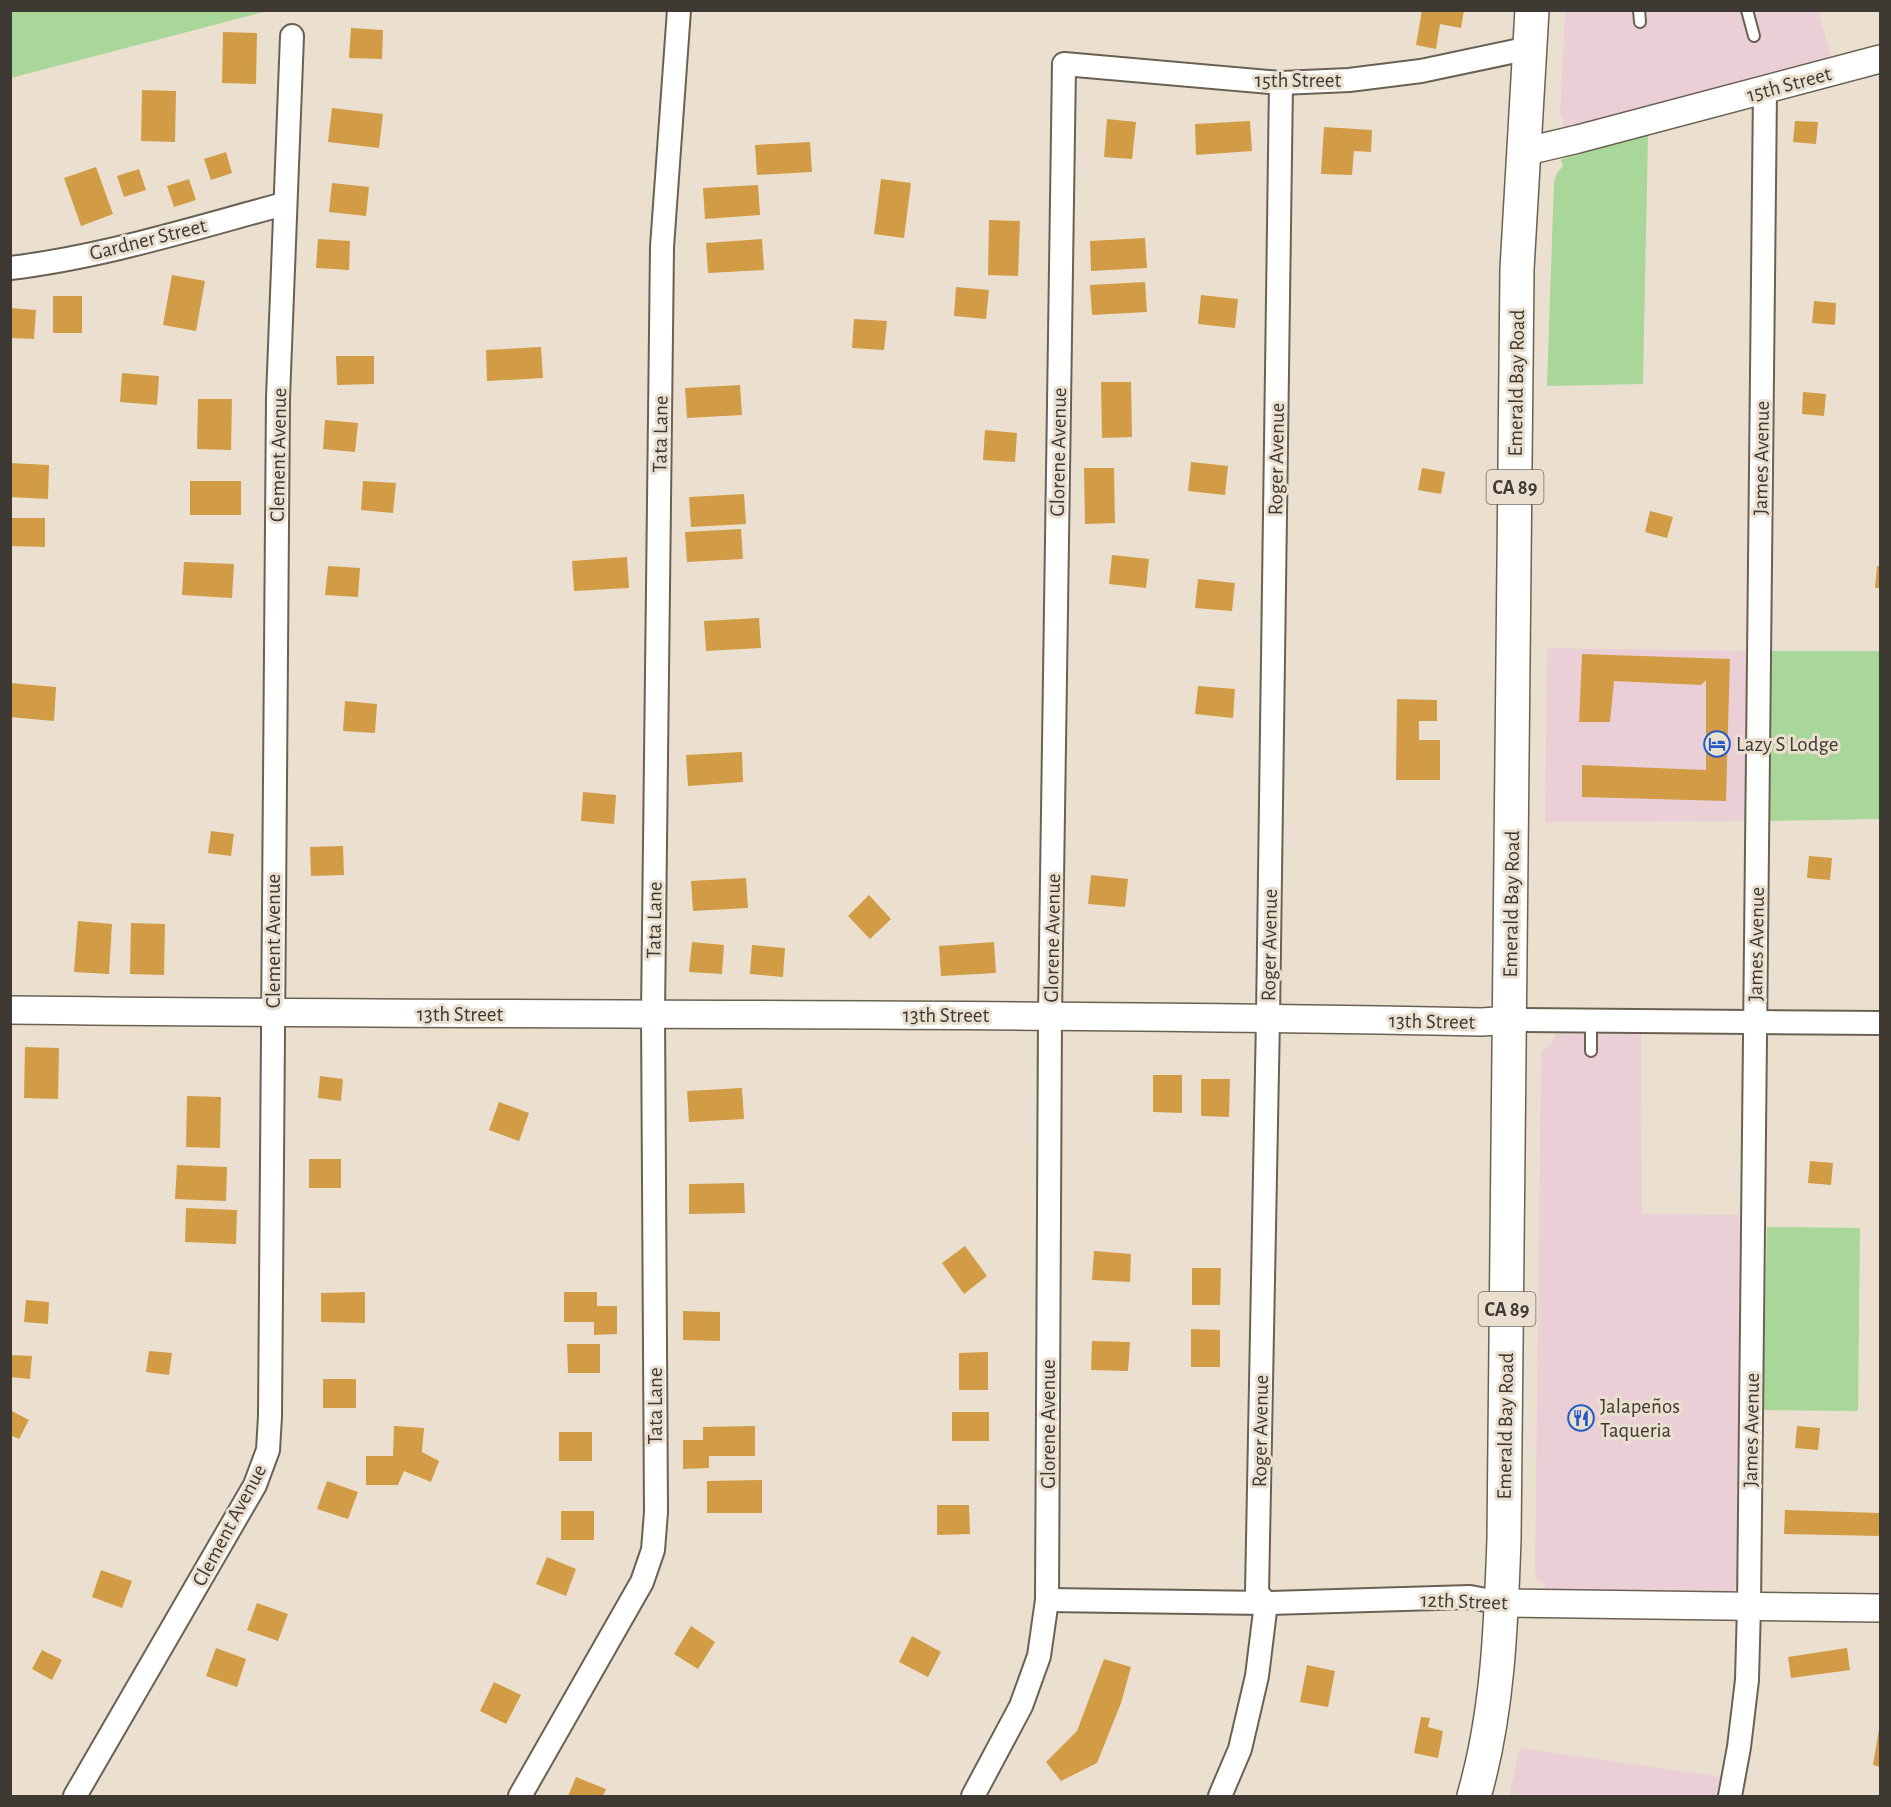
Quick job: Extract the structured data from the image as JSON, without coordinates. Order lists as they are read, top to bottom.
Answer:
{
  "streets": {
    "main road": ["Emerald Bay Road", "CA 89"],
    "street": [
      "15th Street",
      "Gardner Street",
      "Tata Lane",
      "Glorene Avenue",
      "Clement Avenue",
      "James Avenue",
      "Roger Avenue",
      "13th Street",
      "12th Street"
    ]
  },
  "crossings": [
    ["15th Street", "Emerald Bay Road"],
    ["15th Street", "Glorene Avenue"],
    ["15th Street", "James Avenue"],
    ["15th Street", "Roger Avenue"],
    ["Gardner Street", "Clement Avenue"],
    ["Emerald Bay Road", "13th Street"],
    ["Emerald Bay Road", "12th Street"],
    ["Tata Lane", "13th Street"],
    ["Glorene Avenue", "13th Street"],
    ["Glorene Avenue", "12th Street"],
    ["Clement Avenue", "13th Street"],
    ["James Avenue", "13th Street"],
    ["James Avenue", "12th Street"],
    ["Roger Avenue", "13th Street"],
    ["Roger Avenue", "12th Street"]
  ],
  "places": {
    "hotel": ["Lazy S Lodge"],
    "restaurant": ["Jalapeños Taqueria"]
  }
}
